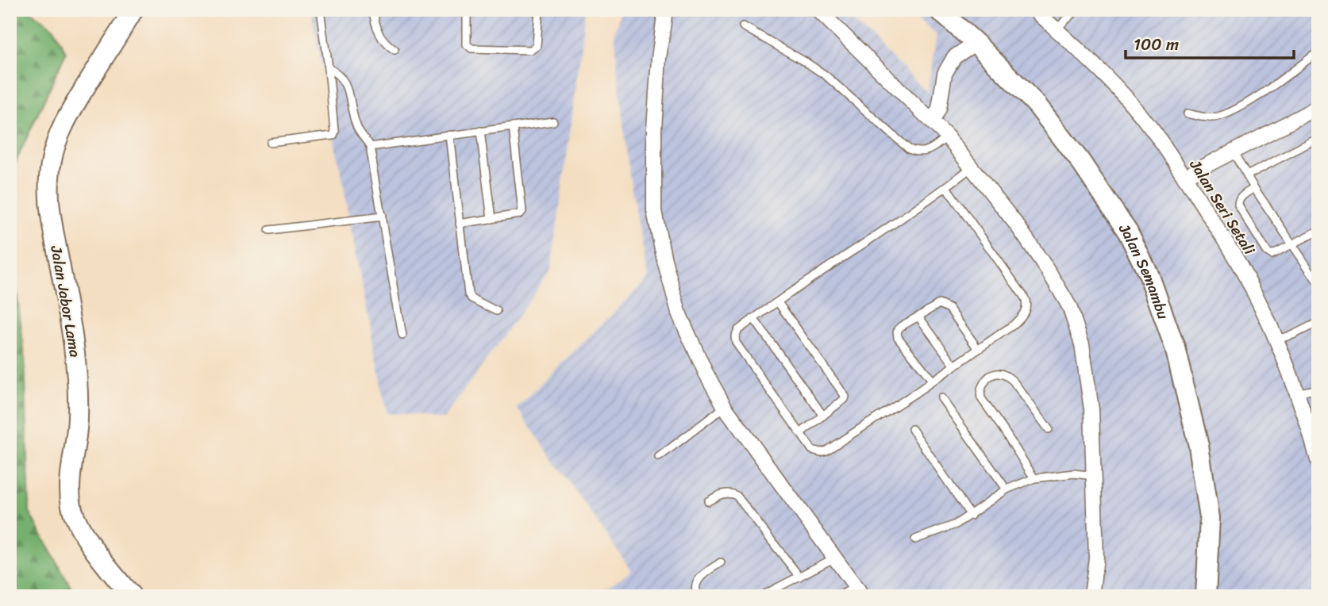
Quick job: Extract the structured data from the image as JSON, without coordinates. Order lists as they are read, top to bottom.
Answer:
{
  "streets": {
    "main road": ["Jalan Semambu", "Jalan Jabor Lama"],
    "street": ["Jalan Seri Setali"]
  },
  "scale_bar": "100 m"
}
